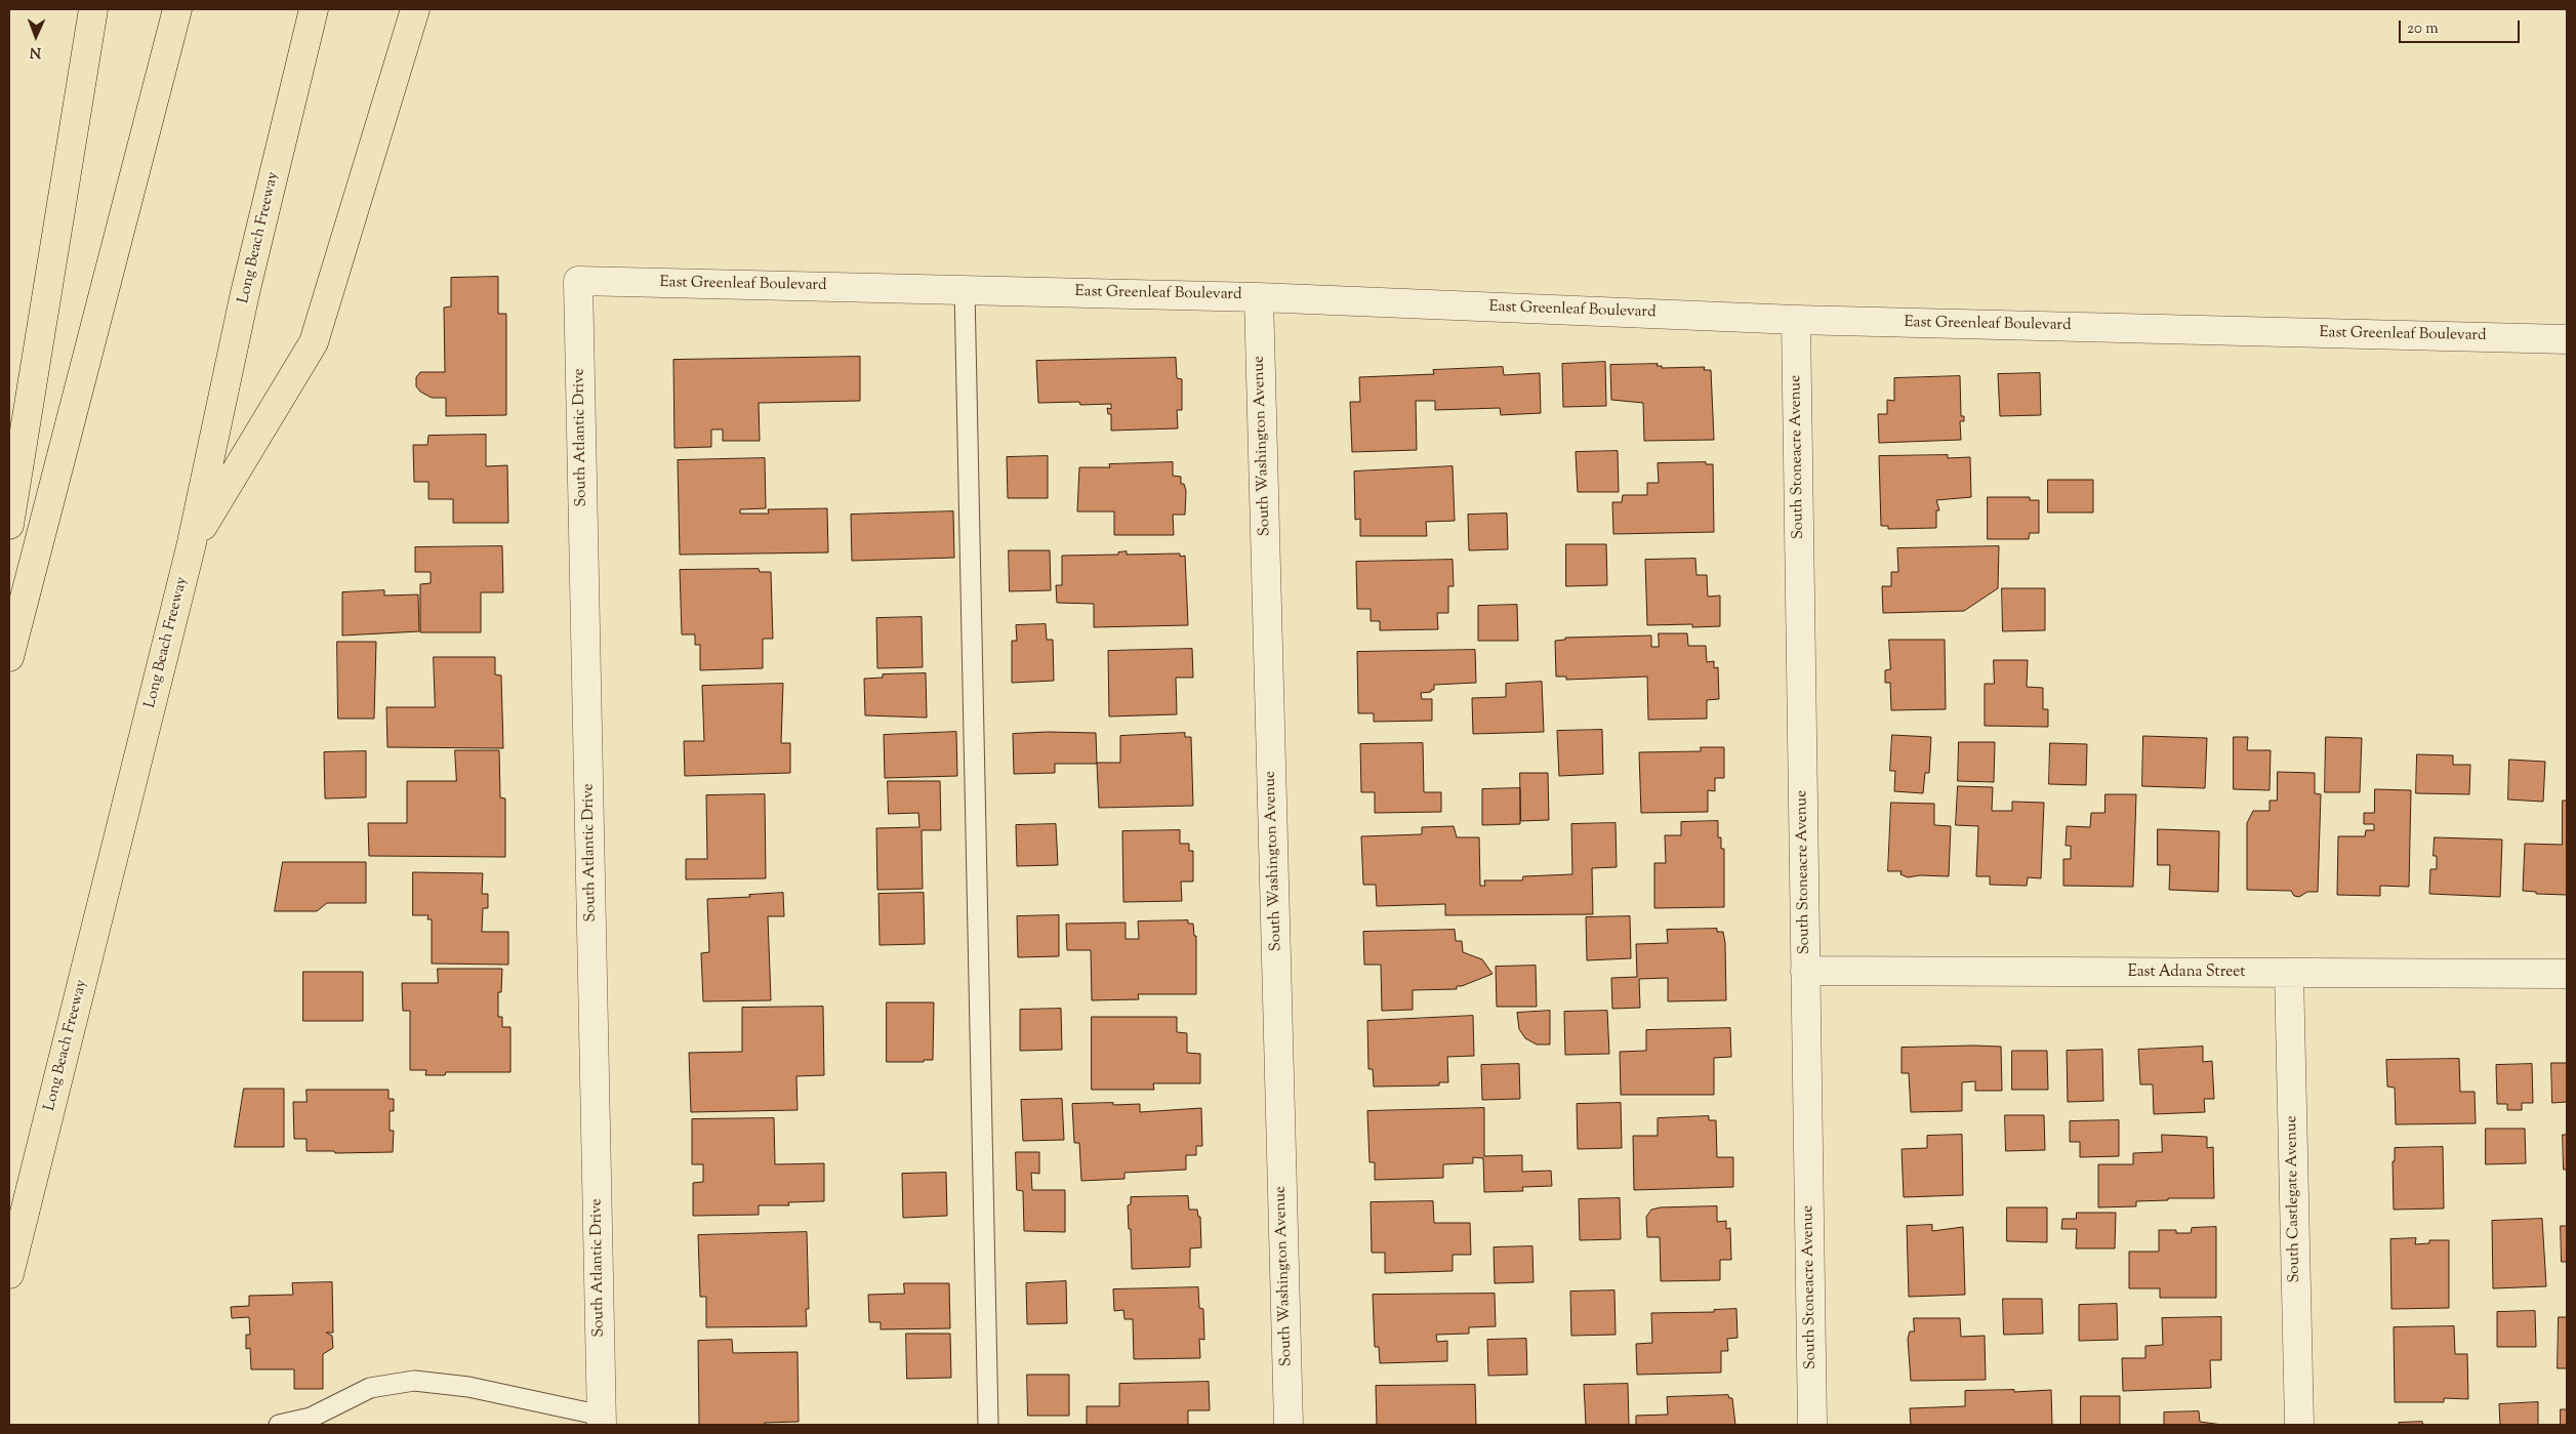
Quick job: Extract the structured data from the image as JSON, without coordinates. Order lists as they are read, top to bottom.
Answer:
{
  "streets": {
    "highway": ["Long Beach Freeway"],
    "street": [
      "East Greenleaf Boulevard",
      "South Atlantic Drive",
      "South Washington Avenue",
      "South Stoneacre Avenue",
      "East Adana Street",
      "South Castlegate Avenue"
    ]
  },
  "crossings": [
    ["East Greenleaf Boulevard", "South Atlantic Drive"],
    ["East Greenleaf Boulevard", "South Washington Avenue"],
    ["East Greenleaf Boulevard", "South Stoneacre Avenue"],
    ["South Stoneacre Avenue", "East Adana Street"],
    ["East Adana Street", "South Castlegate Avenue"]
  ],
  "scale_bar": "20 m",
  "north": "bottom"
}
